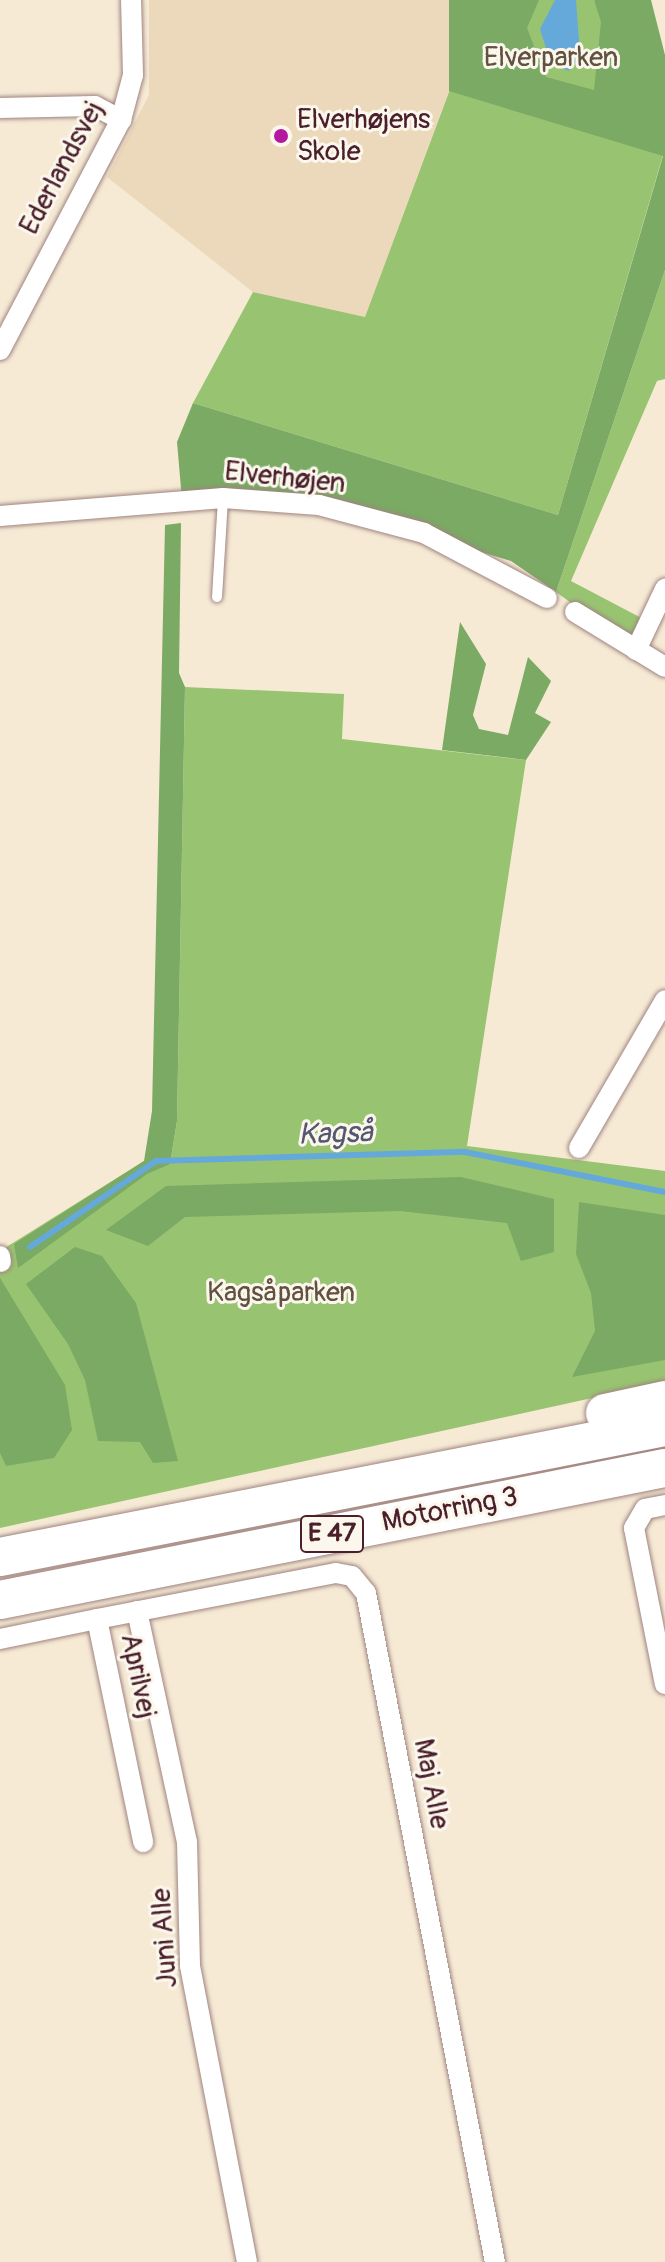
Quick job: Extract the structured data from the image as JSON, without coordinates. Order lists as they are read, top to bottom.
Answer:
{
  "streets": {
    "highway": ["Motorring 3", "E 47"],
    "street": [
      "Ederlandsvej",
      "Elverhøjen",
      "Aprilvej",
      "Maj Alle",
      "Juni Alle"
    ]
  },
  "crossings": [
    ["Aprilvej", "Maj Alle"],
    ["Maj Alle", "Juni Alle"]
  ],
  "water": ["Kagså"],
  "parks": ["Elverparken", "Kagsåparken"],
  "places": ["Elverhøjens Skole"]
}
